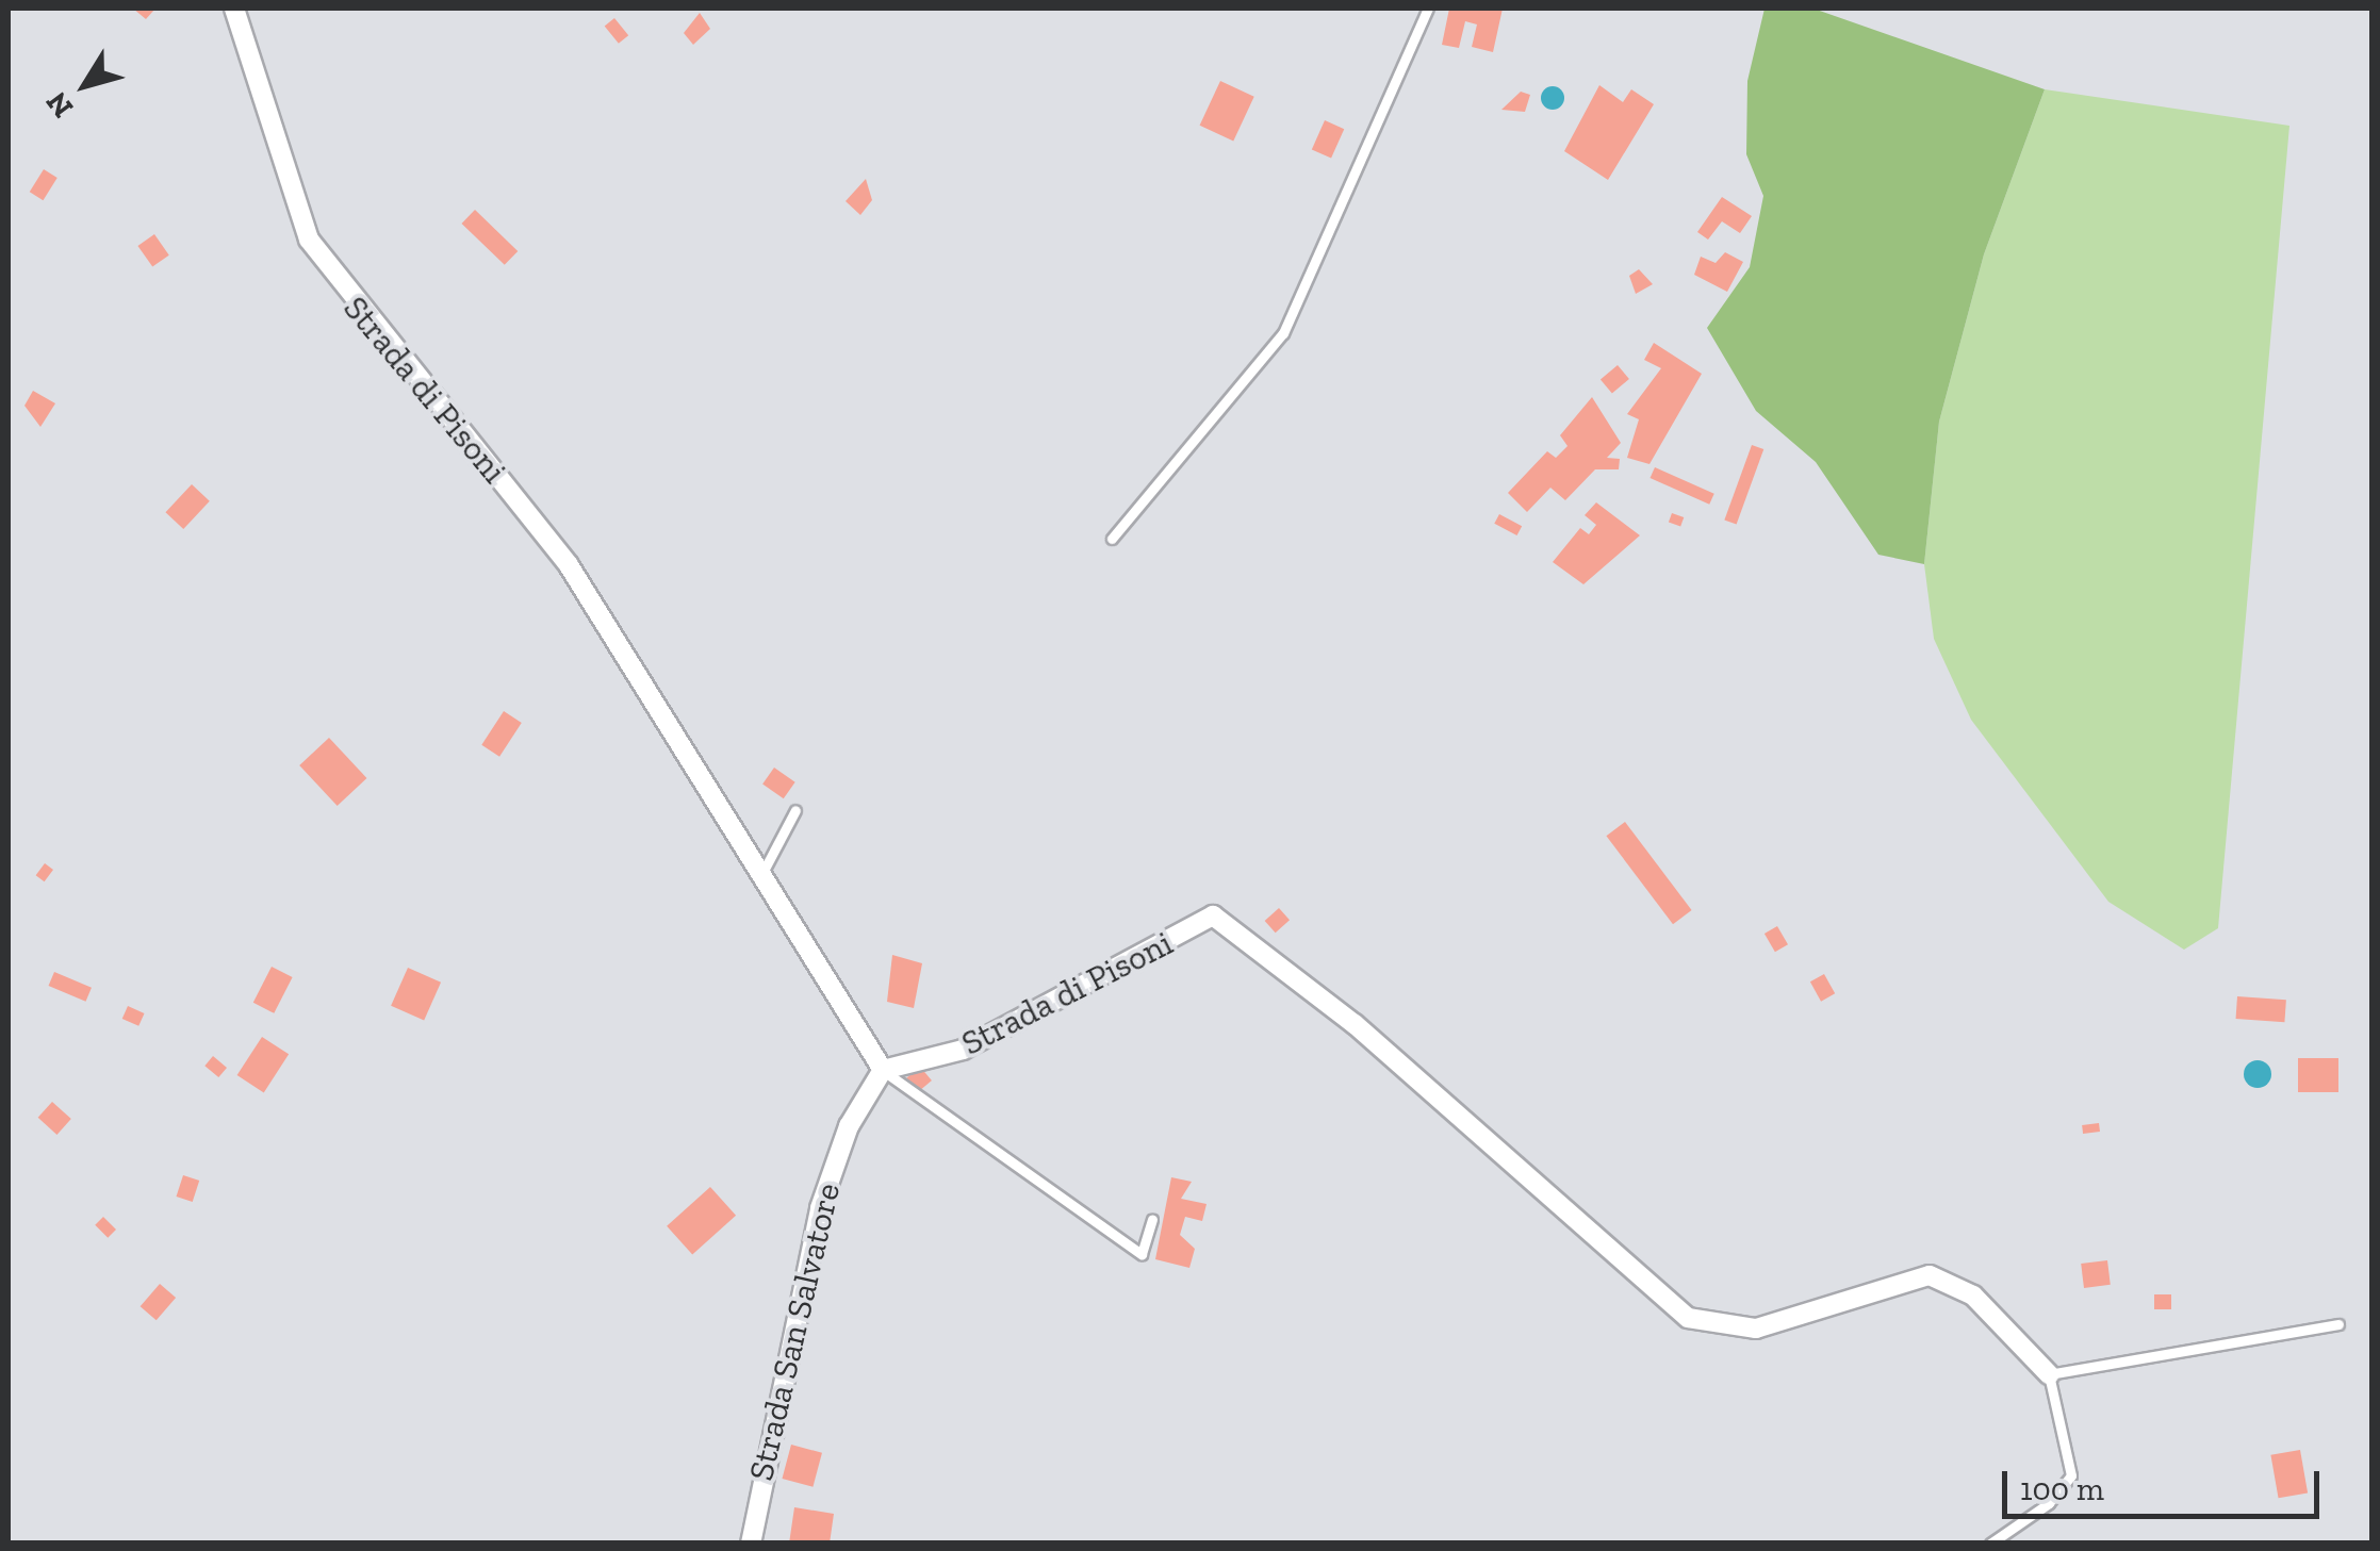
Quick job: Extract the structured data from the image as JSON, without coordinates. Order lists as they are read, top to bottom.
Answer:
{
  "streets": {
    "street": ["Strada di Pisoni", "Strada San Salvatore"]
  },
  "crossings": [
    ["Strada di Pisoni", "Strada San Salvatore"]
  ],
  "scale_bar": "100 m",
  "north": "bottom left"
}
